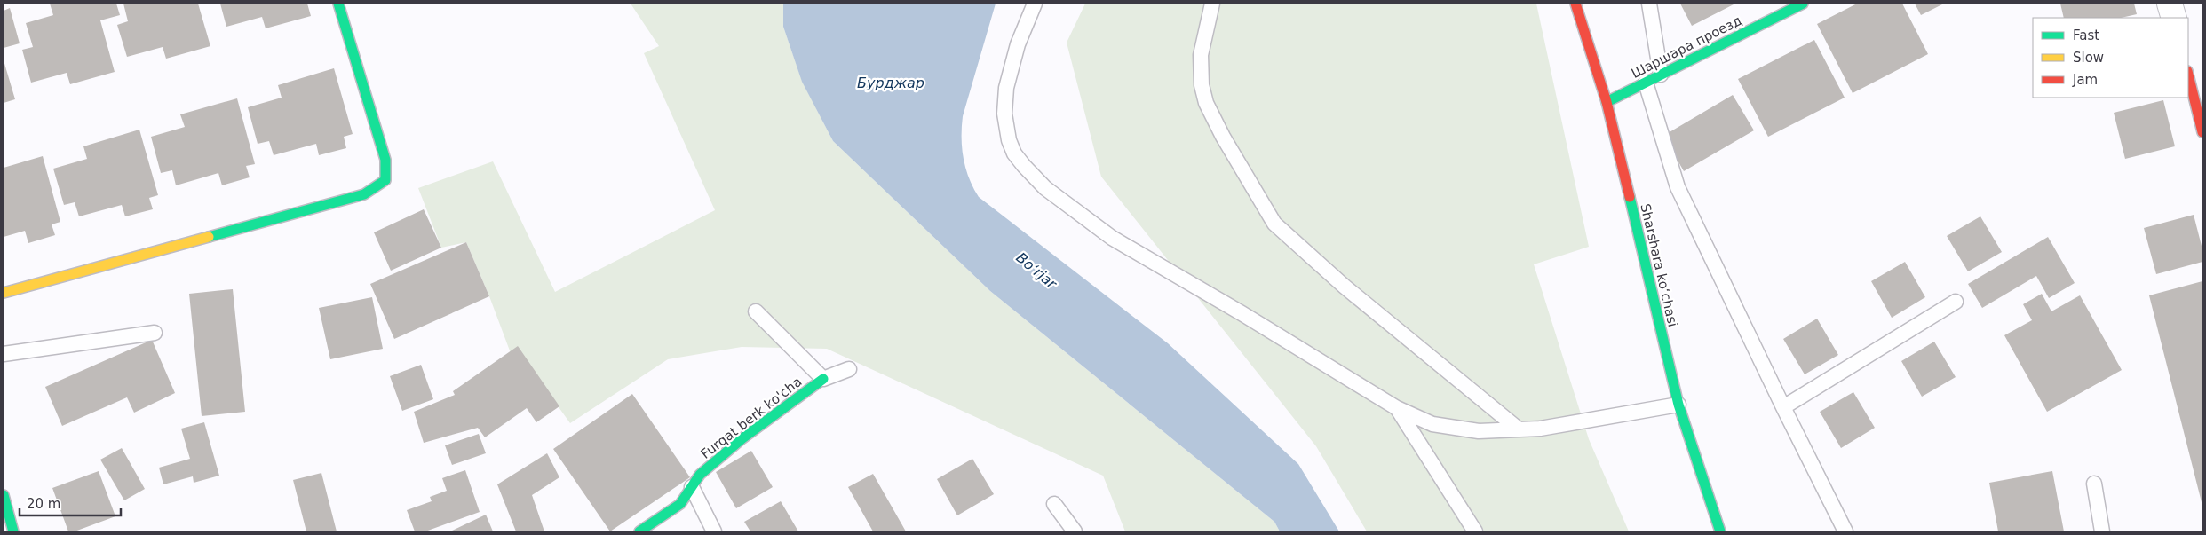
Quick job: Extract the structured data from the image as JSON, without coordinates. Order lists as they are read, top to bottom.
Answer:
{
  "streets": {
    "street": ["Шаршара проезд", "Sharshara koʻchasi", "Furqat berk ko'cha"]
  },
  "crossings": [
    ["Шаршара проезд", "Sharshara koʻchasi"]
  ],
  "water": ["Бурджар", "Bo‘rjar"],
  "legend": ["Fast", "Slow", "Jam"],
  "scale_bar": "20 m"
}
